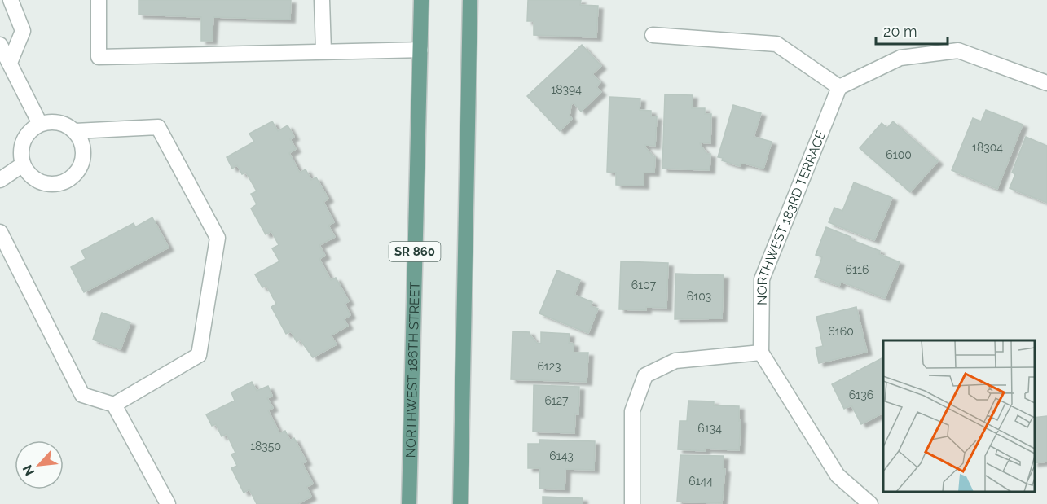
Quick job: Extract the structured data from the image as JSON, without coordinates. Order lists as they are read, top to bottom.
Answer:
{
  "streets": {
    "main road": ["SR 860", "NORTHWEST 186TH STREET"],
    "street": ["NORTHWEST 183RD TERRACE"]
  },
  "house_numbers": [
    "18394",
    "18304",
    "6100",
    "6116",
    "6107",
    "6103",
    "6160",
    "6123",
    "6136",
    "6127",
    "6134",
    "18350",
    "6143",
    "6144"
  ],
  "scale_bar": "20 m",
  "north": "bottom left"
}
